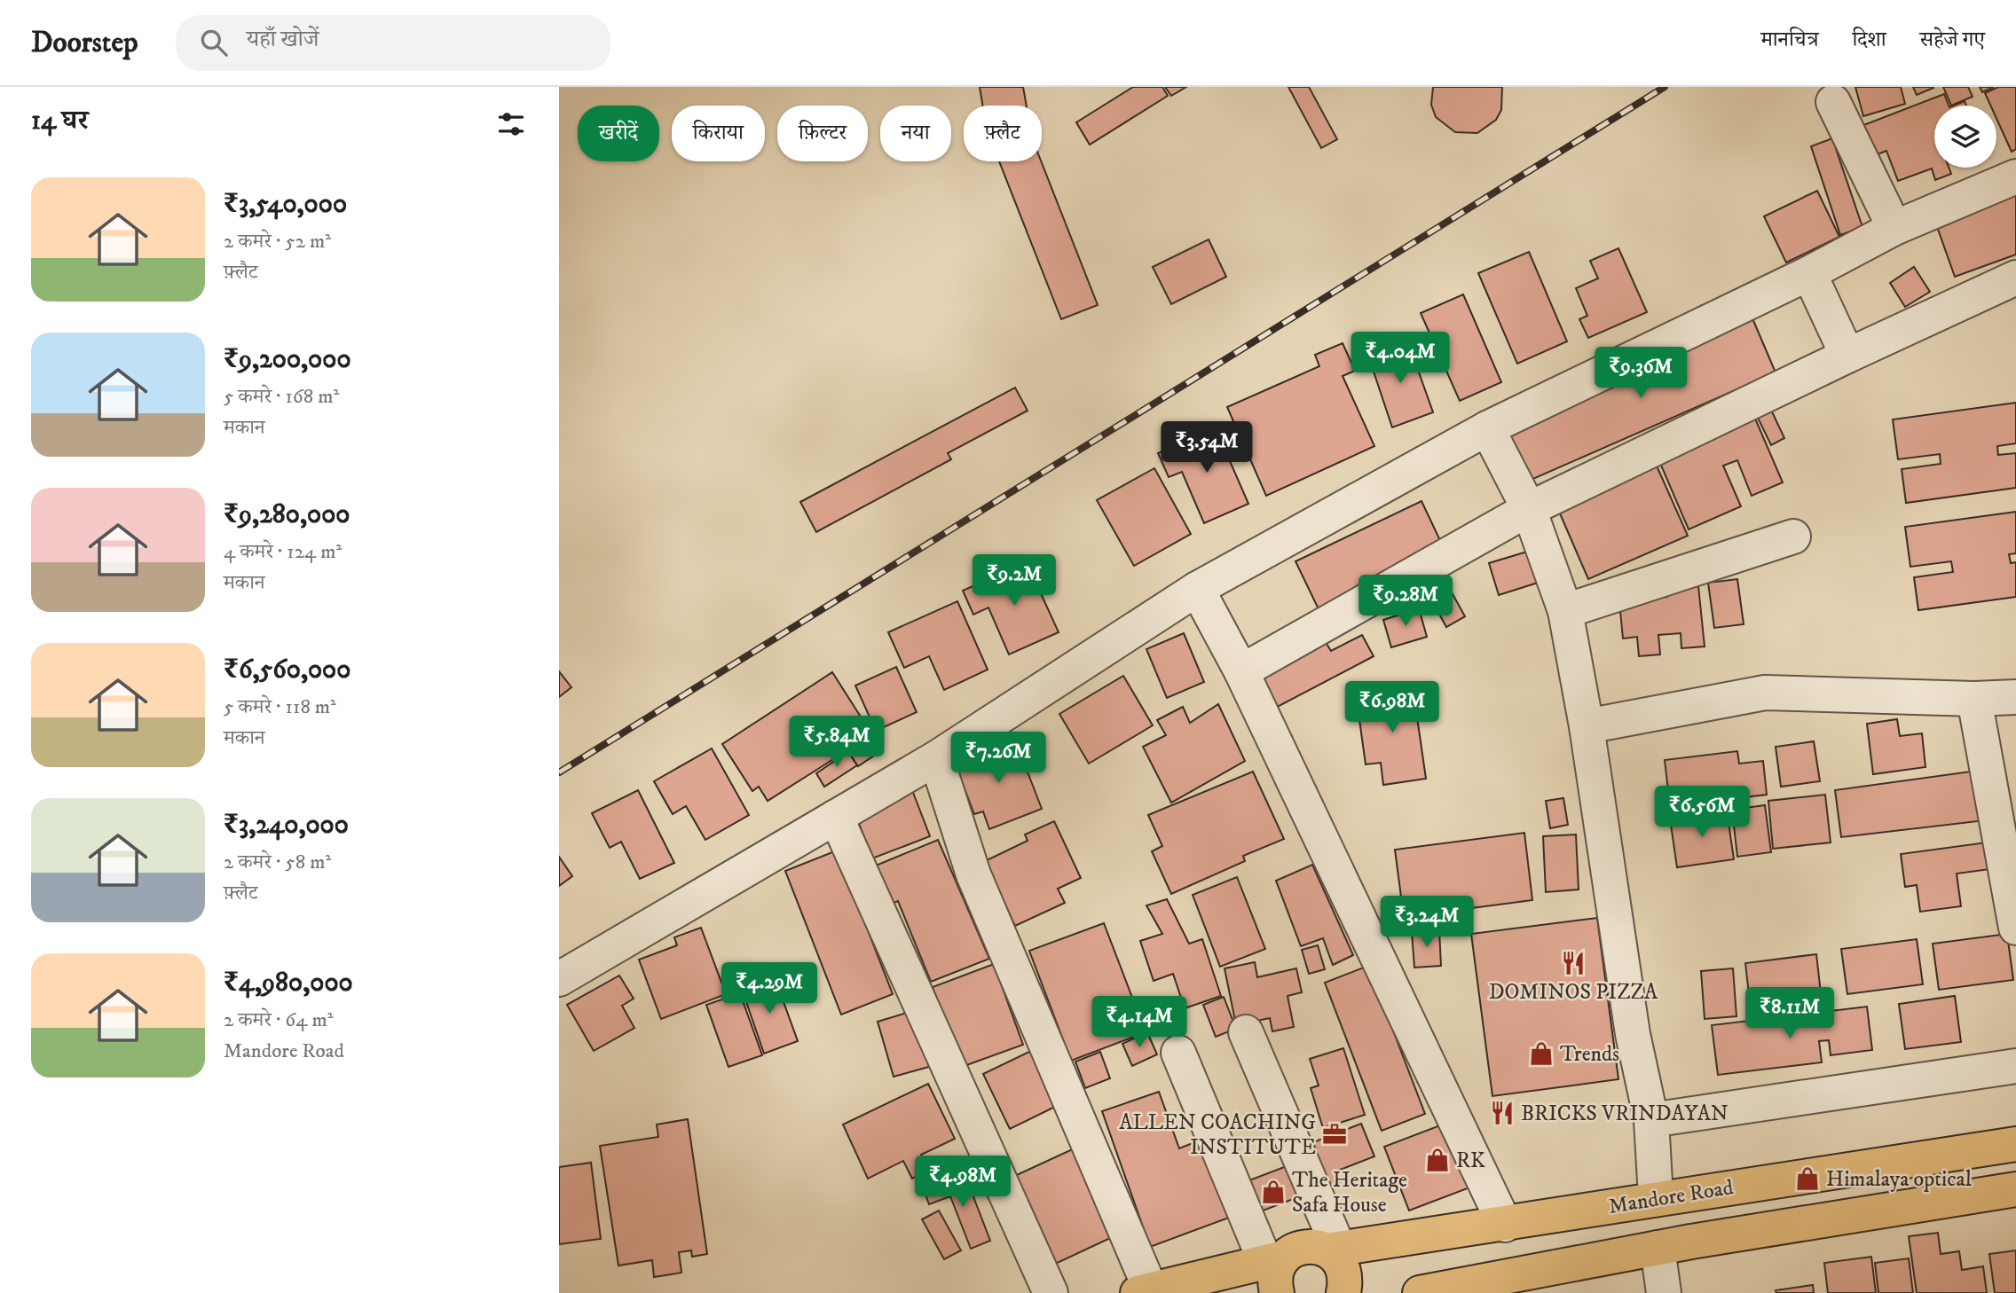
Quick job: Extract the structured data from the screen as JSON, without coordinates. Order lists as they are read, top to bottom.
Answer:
{
  "streets": {
    "highway": ["Mandore Road"]
  },
  "places": {
    "restaurant": ["DOMINOS PIZZA", "BRICKS VRINDAYAN"],
    "shop": [
      "Trends",
      "RK",
      "Himalaya optical",
      "The Heritage Safa House"
    ],
    "office": ["ALLEN COACHING INSTITUTE"]
  },
  "page": {
    "header": "Doorstep",
    "search": "यहाँ खोजें",
    "nav": ["मानचित्र", "दिशा", "सहेजे गए"],
    "heading": "14 घर",
    "chip": [
      "खरीदें",
      "किराया",
      "फ़िल्टर",
      "नया",
      "फ़्लैट"
    ],
    "list": [
      {
        "name": "₹3,540,000",
        "note": "2 कमरे · 52 m² · फ़्लैट"
      },
      {
        "name": "₹9,200,000",
        "note": "5 कमरे · 168 m² · मकान"
      },
      {
        "name": "₹9,280,000",
        "note": "4 कमरे · 124 m² · मकान"
      },
      {
        "name": "₹6,560,000",
        "note": "5 कमरे · 118 m² · मकान"
      },
      {
        "name": "₹3,240,000",
        "note": "2 कमरे · 58 m² · फ़्लैट"
      },
      {
        "name": "₹4,980,000",
        "note": "2 कमरे · 64 m² · Mandore Road"
      }
    ],
    "price": [
      "₹4.04M",
      "₹9.36M",
      "₹3.54M",
      "₹9.2M",
      "₹9.28M",
      "₹6.98M",
      "₹5.84M",
      "₹7.26M",
      "₹6.56M",
      "₹3.24M",
      "₹4.29M",
      "₹8.11M",
      "₹4.14M",
      "₹4.98M"
    ]
  }
}
